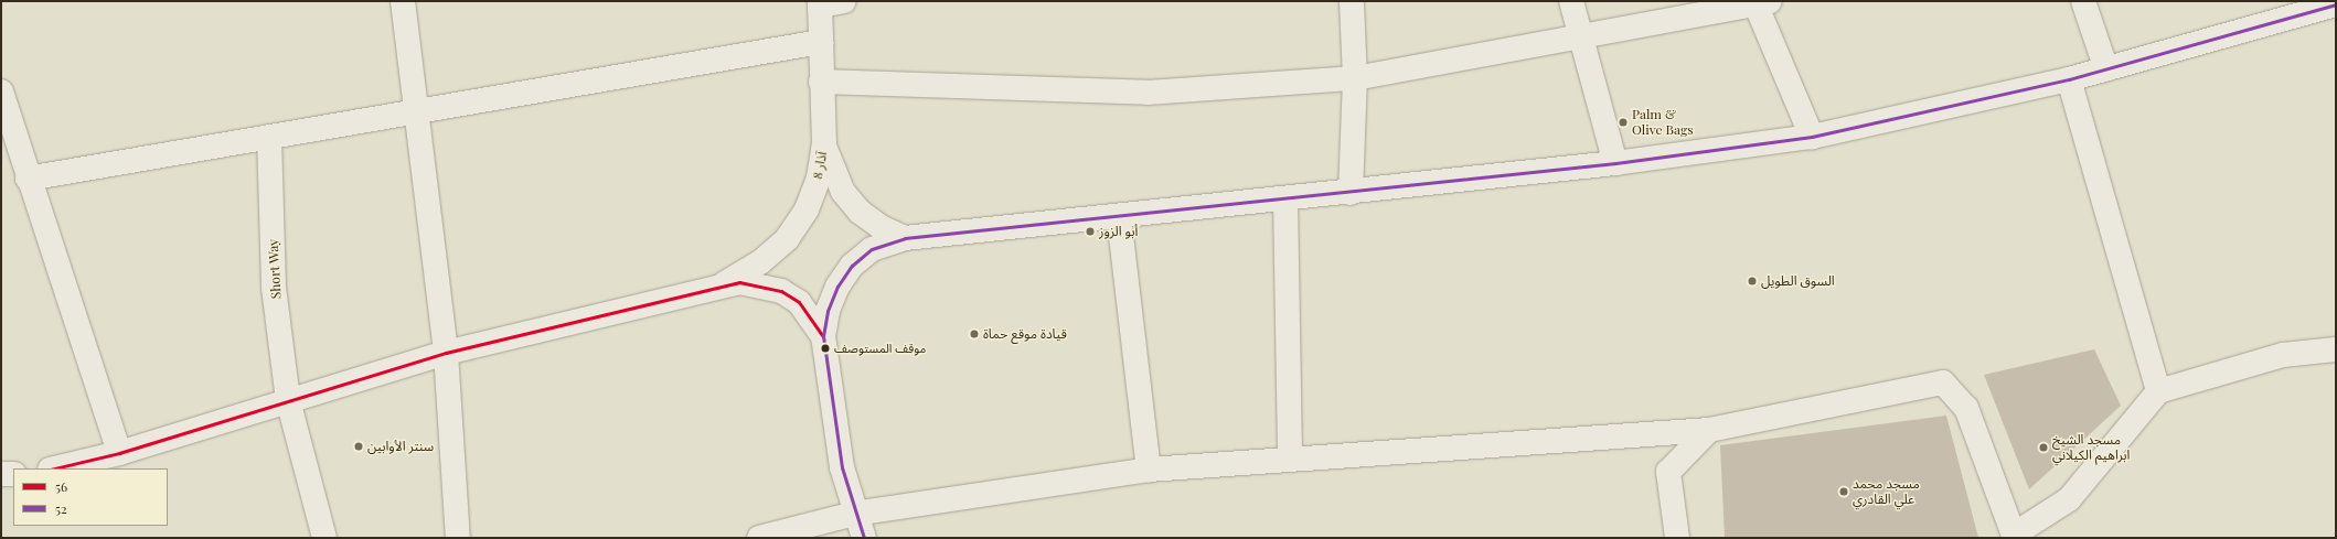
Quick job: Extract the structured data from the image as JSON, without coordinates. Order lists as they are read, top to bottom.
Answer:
{
  "streets": {
    "street": ["8 آذار", "Short Way"]
  },
  "places": [
    "Palm & Olive Bags",
    "أبو الزوز",
    "السوق الطويل",
    "قيادة موقع حماة",
    "موقف المستوصف",
    "سنتر الأوابين",
    "مسجد الشيخ ابراهيم الكيلاني",
    "مسجد محمد علي القادري"
  ],
  "lines": ["transit line 52", "transit line 56"],
  "legend": ["56", "52"]
}
